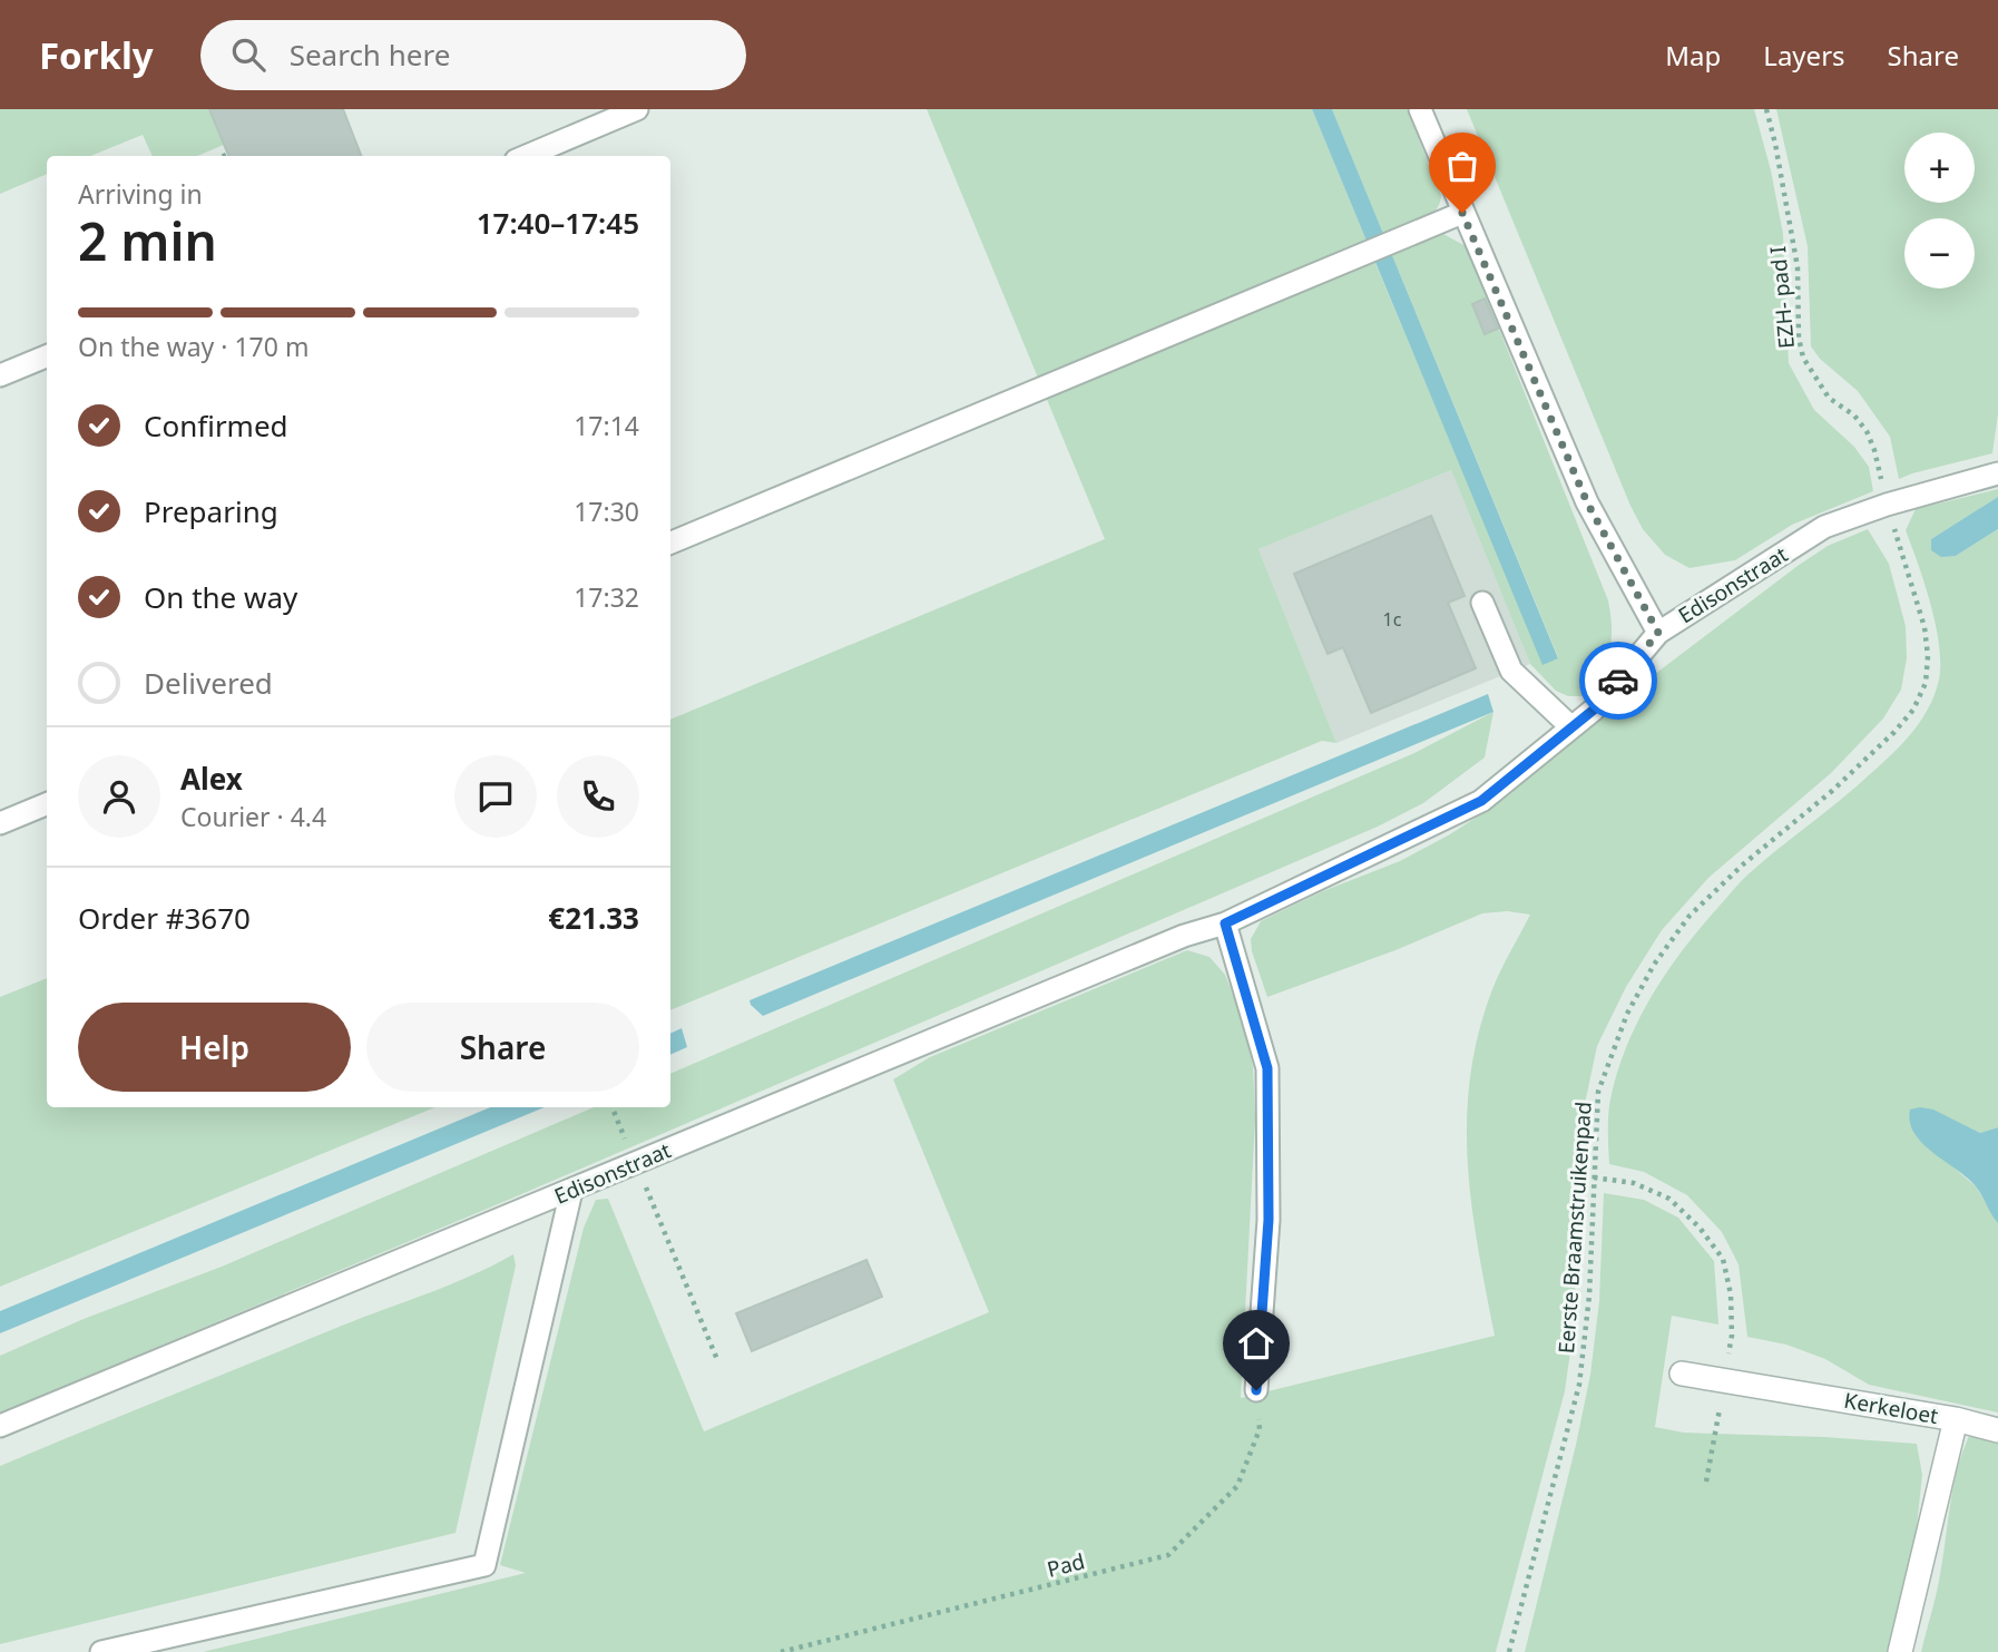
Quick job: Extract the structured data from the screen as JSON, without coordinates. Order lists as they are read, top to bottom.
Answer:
{
  "streets": {
    "street": ["Kerkeloet"],
    "lane": ["Edisonstraat"],
    "path": ["EZH- pad I", "Eerste Braamstruikenpad", "Pad"]
  },
  "crossings": [
    ["EZH- pad I", "Edisonstraat"],
    ["EZH- pad I", "Eerste Braamstruikenpad"],
    ["Edisonstraat", "Eerste Braamstruikenpad"]
  ],
  "house_numbers": ["1c"],
  "page": {
    "header": "Forkly",
    "search": "Search here",
    "nav": ["Map", "Layers", "Share"],
    "map_buttons": ["+", "−"],
    "heading": ["2 min", "Arriving in", "17:40–17:45"],
    "panel": [
      "Alex",
      "Courier · 4.4",
      "Order #3670",
      "€21.33"
    ],
    "bar": "On the way · 170 m",
    "list": [
      ["Confirmed", "17:14"],
      ["Preparing", "17:30"],
      ["On the way", "17:32"],
      "Delivered"
    ],
    "buttons": ["Help", "Share"]
  }
}
